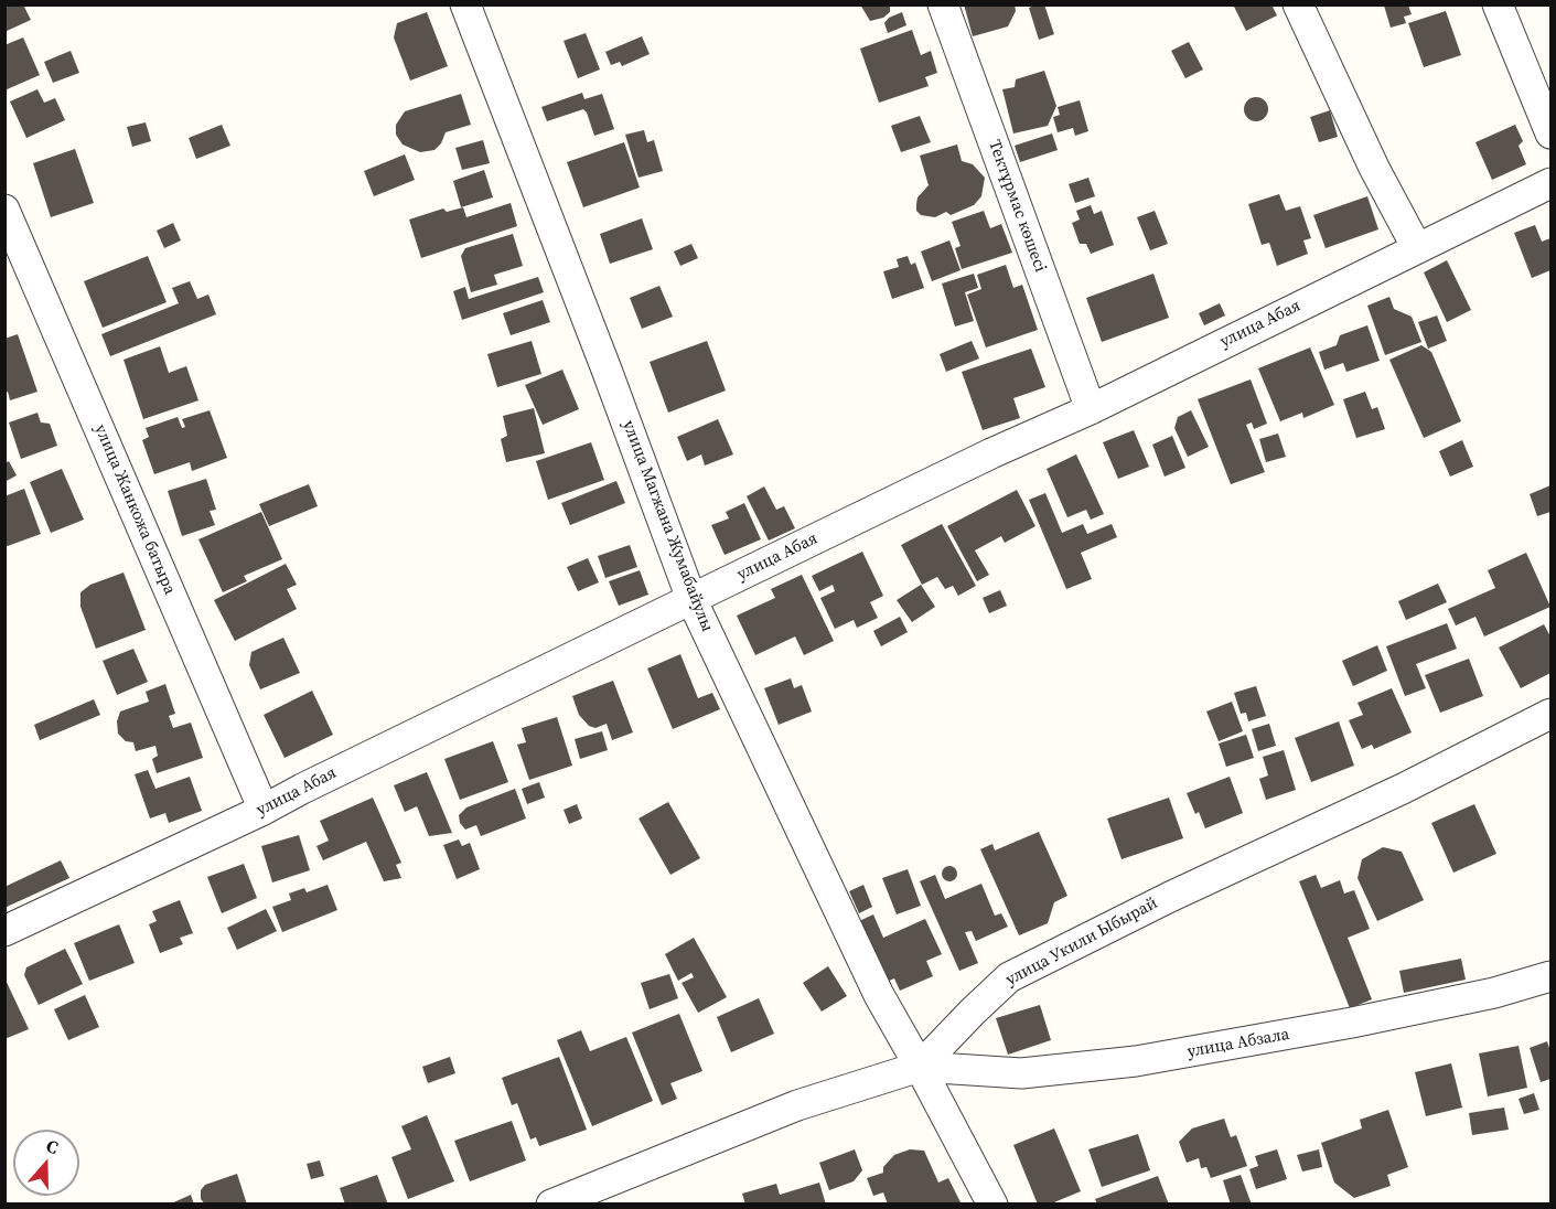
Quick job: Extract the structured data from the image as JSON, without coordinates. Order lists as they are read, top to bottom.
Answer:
{
  "streets": {
    "street": [
      "Тектұрмас көшесі",
      "улица Абая",
      "улица Жанкожа батыра",
      "улица Магжана Жумабайулы",
      "улица Укили Ыбырай",
      "улица Абзала"
    ]
  },
  "crossings": [
    ["Тектұрмас көшесі", "улица Абая"],
    ["улица Абая", "улица Жанкожа батыра"],
    ["улица Абая", "улица Магжана Жумабайулы"],
    ["улица Магжана Жумабайулы", "улица Укили Ыбырай"],
    ["улица Магжана Жумабайулы", "улица Абзала"],
    ["улица Укили Ыбырай", "улица Абзала"]
  ],
  "north": "top"
}
